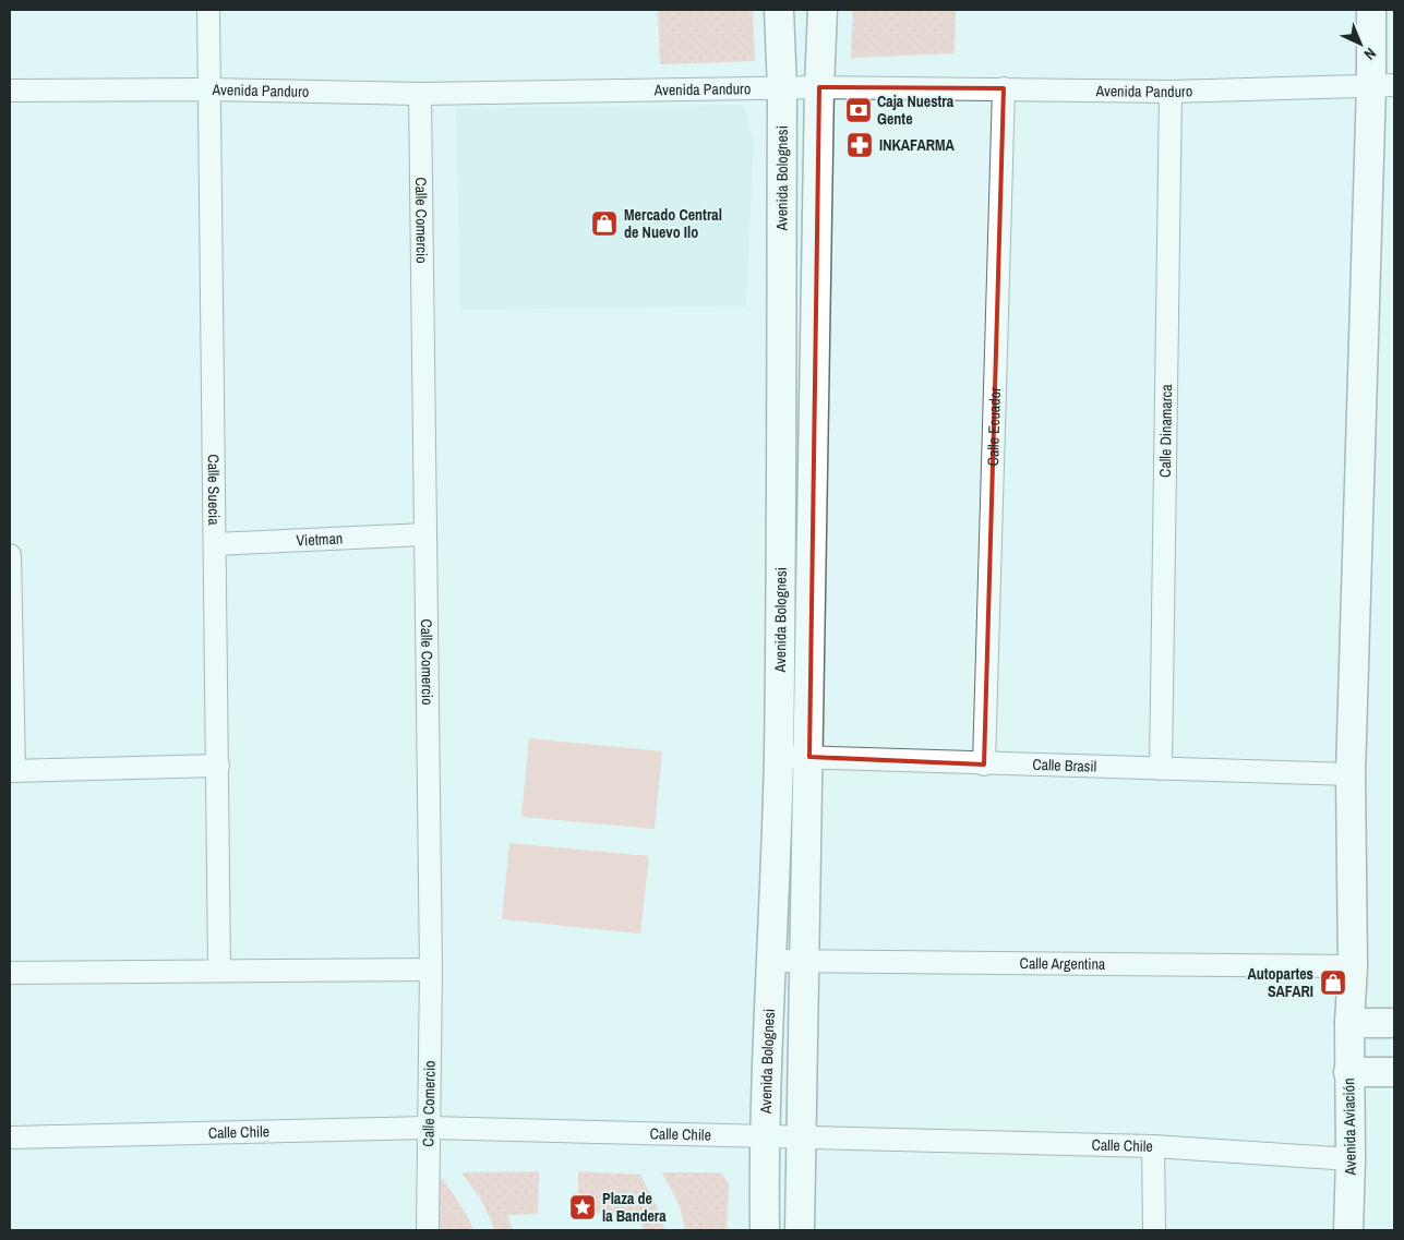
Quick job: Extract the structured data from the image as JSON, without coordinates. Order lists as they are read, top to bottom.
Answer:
{
  "streets": {
    "street": [
      "Avenida Panduro",
      "Avenida Bolognesi",
      "Calle Comercio",
      "Calle Ecuador",
      "Calle Dinamarca",
      "Calle Suecia",
      "Vietman",
      "Calle Brasil",
      "Calle Argentina",
      "Avenida Aviación",
      "Calle Chile"
    ]
  },
  "crossings": [
    ["Avenida Panduro", "Avenida Bolognesi"],
    ["Avenida Panduro", "Calle Comercio"],
    ["Avenida Panduro", "Calle Ecuador"],
    ["Avenida Panduro", "Calle Dinamarca"],
    ["Avenida Panduro", "Calle Suecia"],
    ["Avenida Panduro", "Avenida Aviación"],
    ["Avenida Bolognesi", "Calle Brasil"],
    ["Avenida Bolognesi", "Calle Argentina"],
    ["Avenida Bolognesi", "Calle Chile"],
    ["Calle Comercio", "Vietman"],
    ["Calle Comercio", "Calle Chile"],
    ["Calle Ecuador", "Calle Brasil"],
    ["Calle Dinamarca", "Calle Brasil"],
    ["Calle Suecia", "Vietman"],
    ["Calle Brasil", "Avenida Aviación"],
    ["Calle Argentina", "Avenida Aviación"],
    ["Avenida Aviación", "Calle Chile"]
  ],
  "places": {
    "bank": ["Caja Nuestra Gente"],
    "pharmacy": ["INKAFARMA"],
    "shop": ["Mercado Central de Nuevo Ilo", "Autopartes SAFARI"],
    "place": ["Plaza de la Bandera"]
  },
  "north": "bottom right"
}
